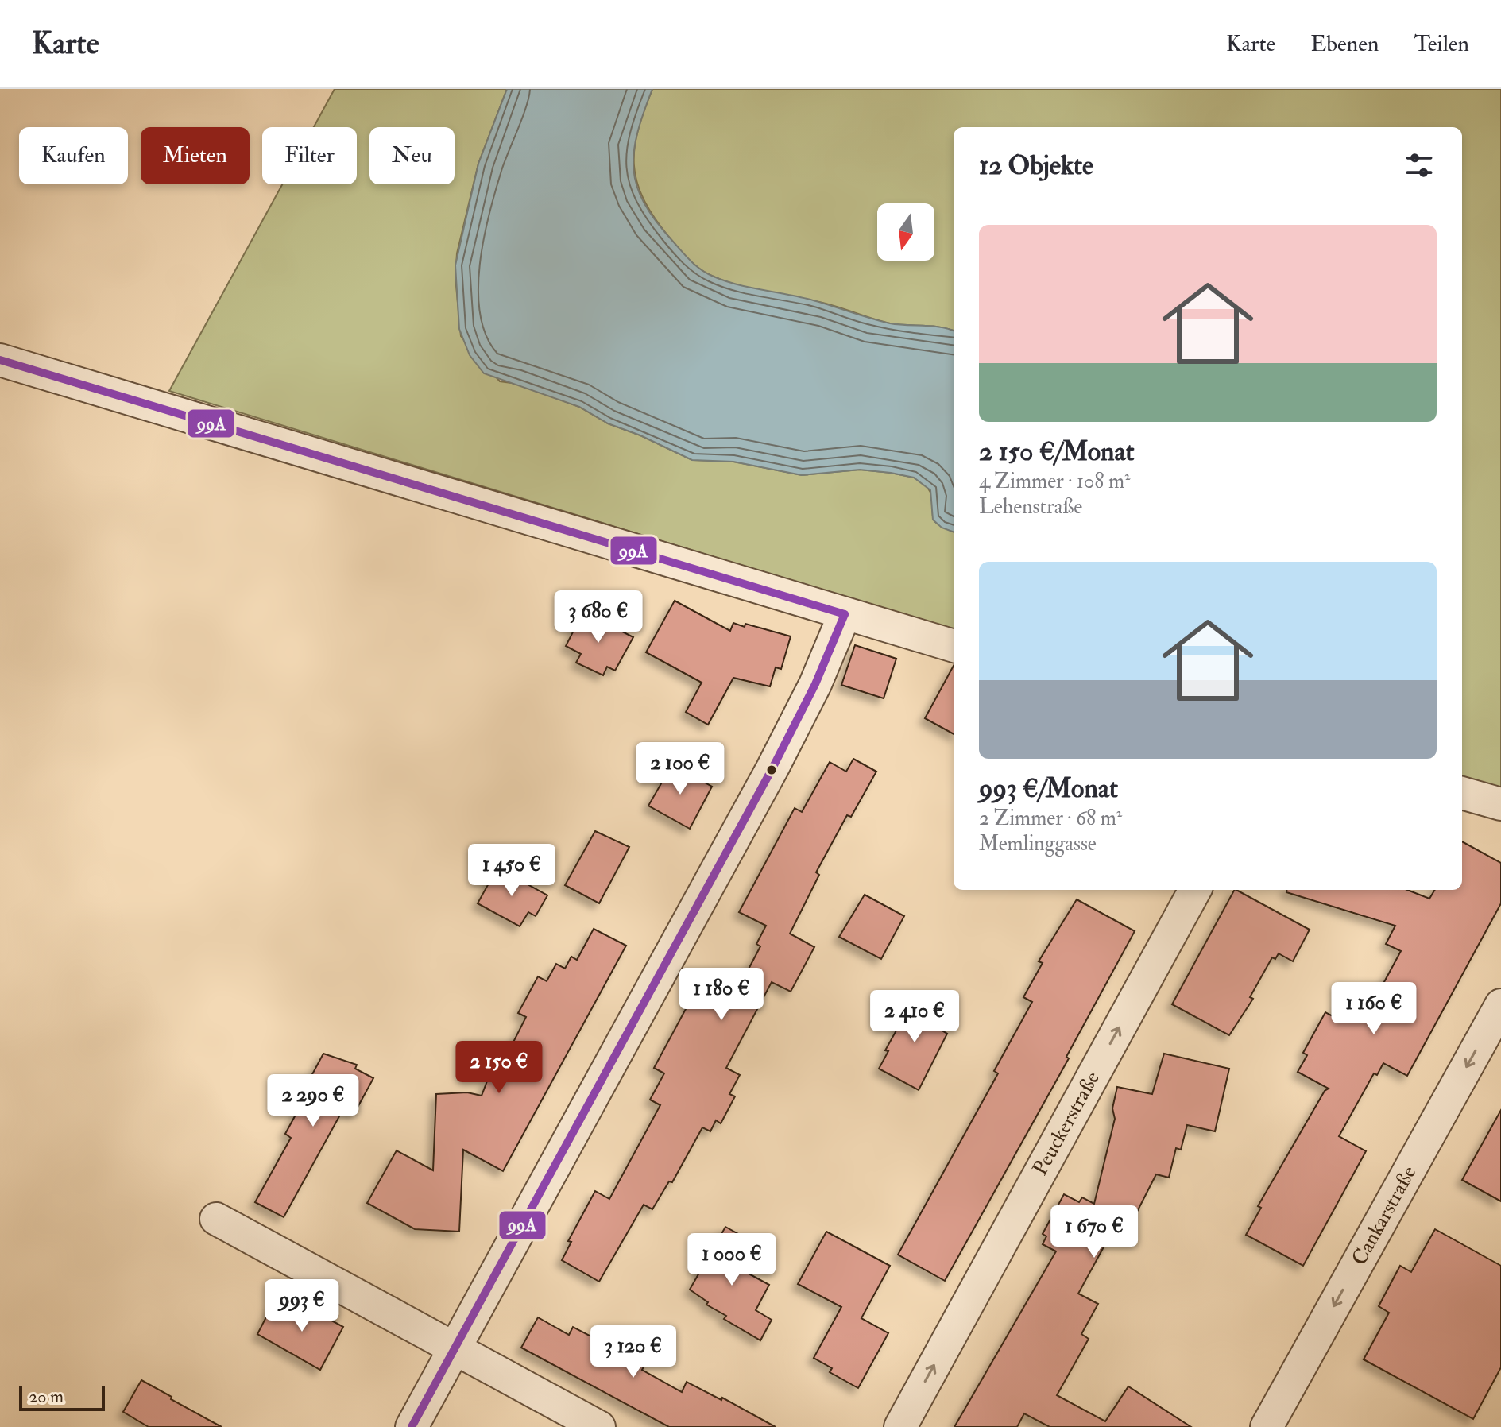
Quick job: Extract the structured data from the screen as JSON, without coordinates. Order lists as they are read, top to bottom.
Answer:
{
  "streets": {
    "street": ["Peuckerstraße", "Cankarstraße"]
  },
  "one_way": ["Peuckerstraße", "Cankarstraße"],
  "lines": ["transit line 99A"],
  "scale_bar": "20 m",
  "north": "bottom",
  "page": {
    "header": "Karte",
    "nav": ["Karte", "Ebenen", "Teilen"],
    "chip": [
      "Kaufen",
      "Mieten",
      "Filter",
      "Neu"
    ],
    "heading": "12 Objekte",
    "list": [
      {
        "name": "2 150 €/Monat",
        "note": "4 Zimmer · 108 m² · Lehenstraße"
      },
      {
        "name": "993 €/Monat",
        "note": "2 Zimmer · 68 m² · Memlinggasse"
      }
    ],
    "price": [
      "3 680 €",
      "2 100 €",
      "1 450 €",
      "1 180 €",
      "1 160 €",
      "2 410 €",
      "2 150 €",
      "2 290 €",
      "1 670 €",
      "1 000 €",
      "993 €",
      "3 120 €"
    ],
    "scale": "20 m"
  }
}
